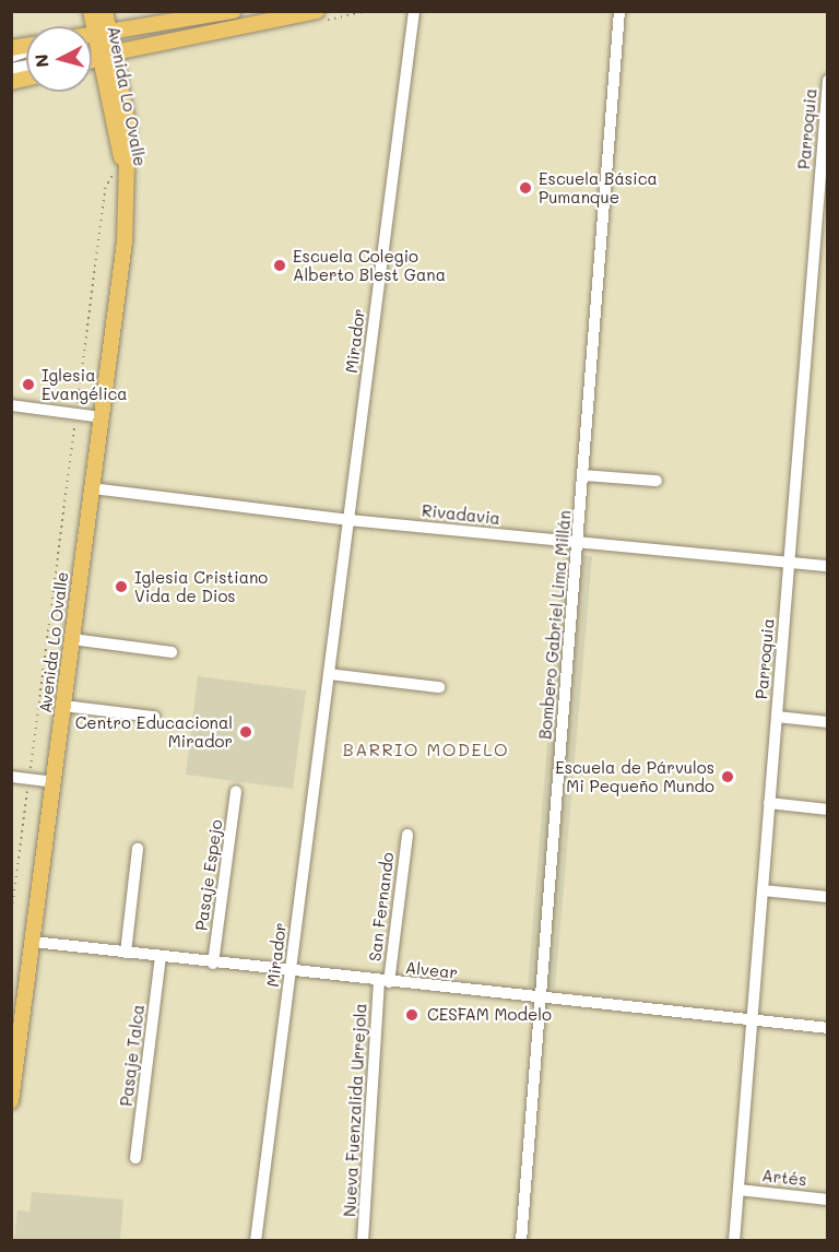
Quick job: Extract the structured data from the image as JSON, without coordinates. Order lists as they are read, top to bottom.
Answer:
{
  "streets": {
    "main road": ["Avenida Lo Ovalle"],
    "street": [
      "Parroquia",
      "Mirador",
      "Rivadavia",
      "Bombero Gabriel Lima Millán",
      "Pasaje Espejo",
      "San Fernando",
      "Alvear",
      "Pasaje Talca",
      "Nueva Fuenzalida Urrejola",
      "Artés"
    ]
  },
  "crossings": [
    ["Avenida Lo Ovalle", "Rivadavia"],
    ["Avenida Lo Ovalle", "Alvear"],
    ["Parroquia", "Rivadavia"],
    ["Parroquia", "Alvear"],
    ["Parroquia", "Artés"],
    ["Mirador", "Rivadavia"],
    ["Mirador", "Alvear"],
    ["Rivadavia", "Bombero Gabriel Lima Millán"],
    ["Bombero Gabriel Lima Millán", "Alvear"],
    ["Pasaje Espejo", "Alvear"],
    ["San Fernando", "Alvear"],
    ["San Fernando", "Nueva Fuenzalida Urrejola"],
    ["Alvear", "Pasaje Talca"],
    ["Alvear", "Nueva Fuenzalida Urrejola"]
  ],
  "districts": ["BARRIO MODELO"],
  "places": [
    "Escuela Básica Pumanque",
    "Escuela Colegio Alberto Blest Gana",
    "Iglesia Evangélica",
    "Iglesia Cristiano Vida de Dios",
    "Centro Educacional Mirador",
    "Escuela de Párvulos Mi Pequeño Mundo",
    "CESFAM Modelo"
  ],
  "north": "left"
}
